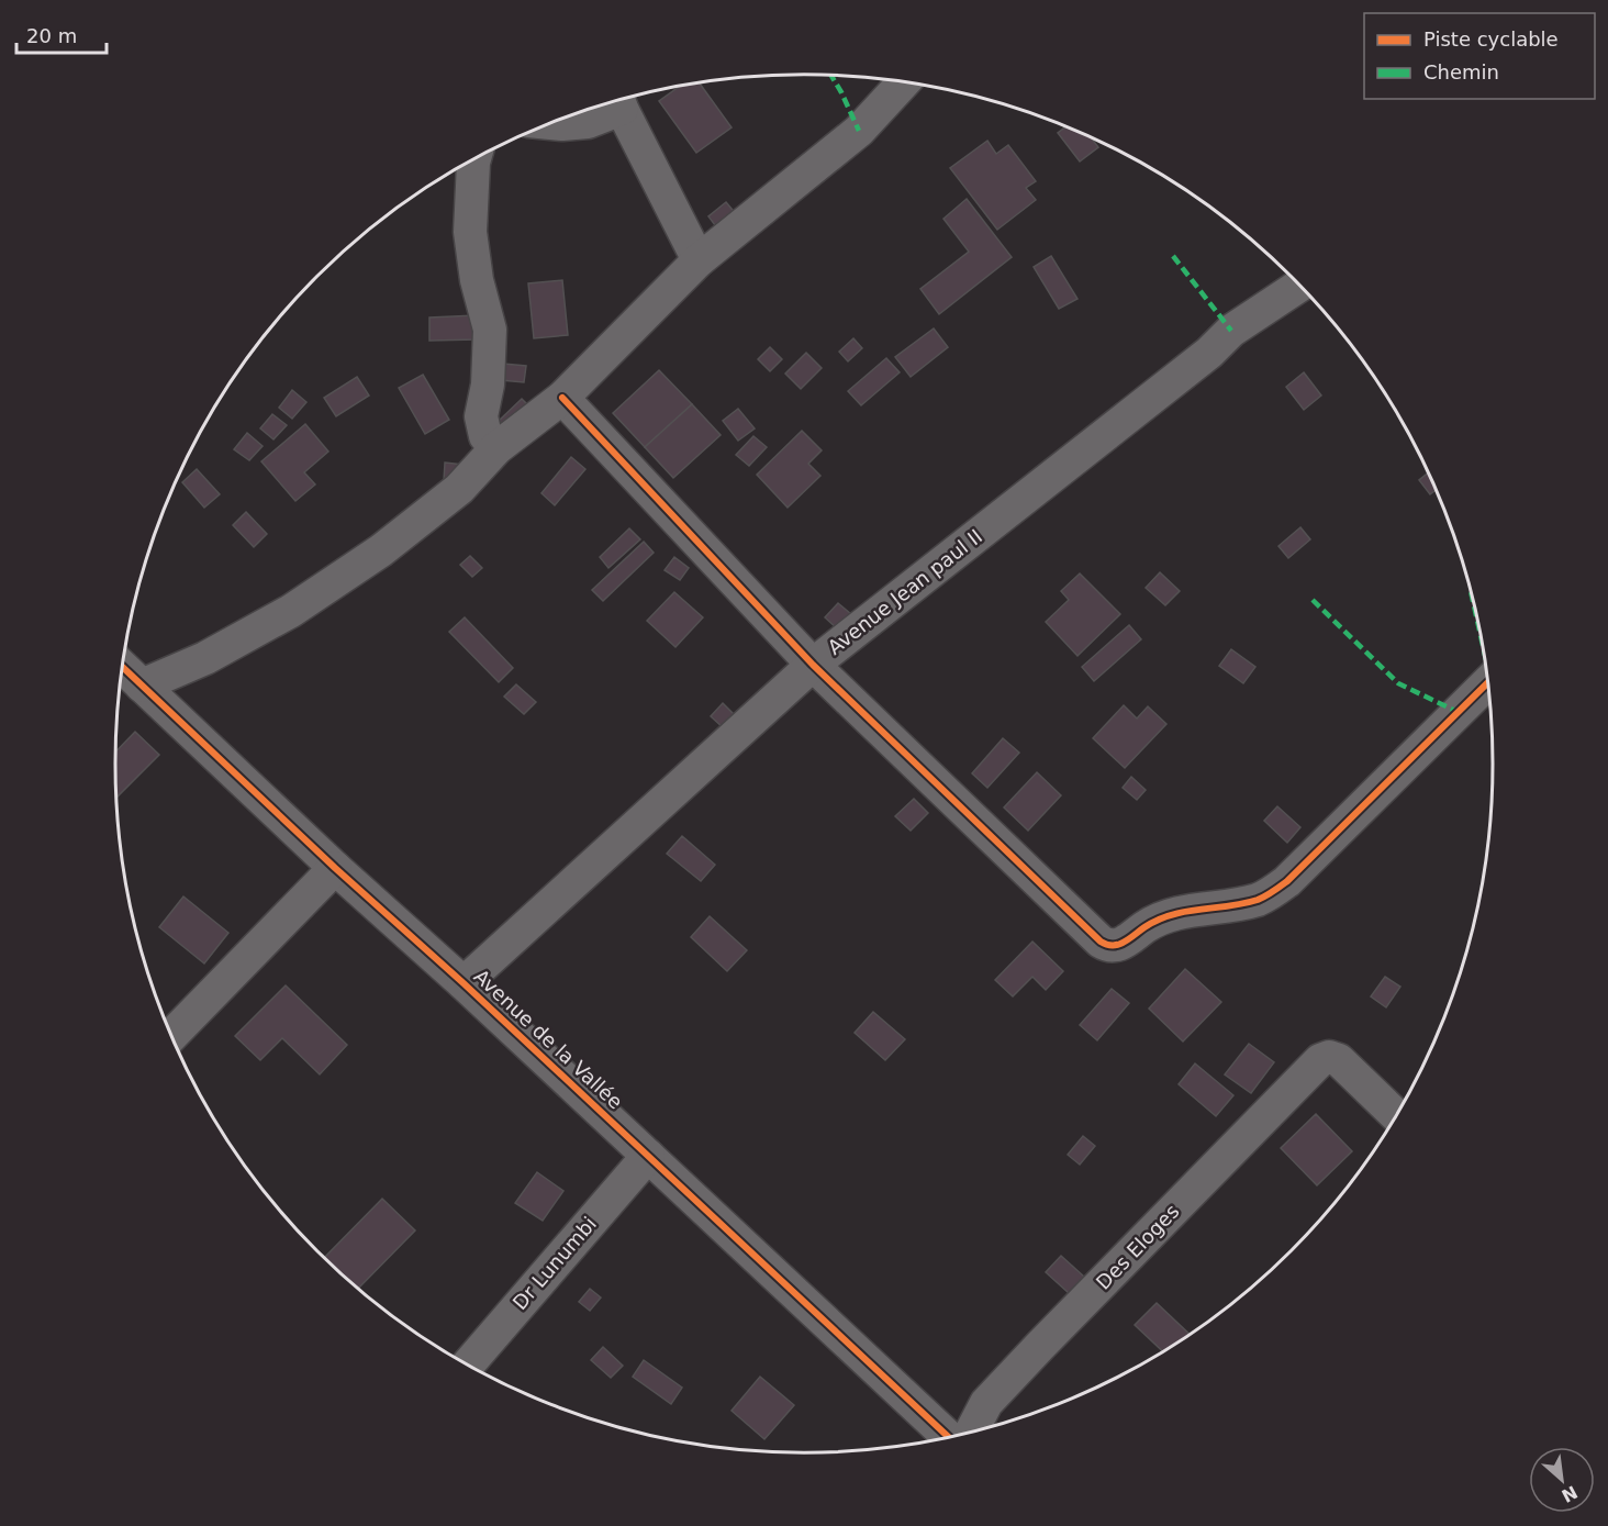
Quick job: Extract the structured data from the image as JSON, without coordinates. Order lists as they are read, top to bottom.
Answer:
{
  "streets": {
    "street": [
      "Avenue Jean paul II",
      "Avenue de la Vallée",
      "Des Eloges",
      "Dr Lunumbi"
    ]
  },
  "crossings": [
    ["Avenue Jean paul II", "Avenue de la Vallée"],
    ["Avenue de la Vallée", "Dr Lunumbi"]
  ],
  "legend": ["Piste cyclable", "Chemin"],
  "scale_bar": "20 m",
  "north": "bottom right"
}
